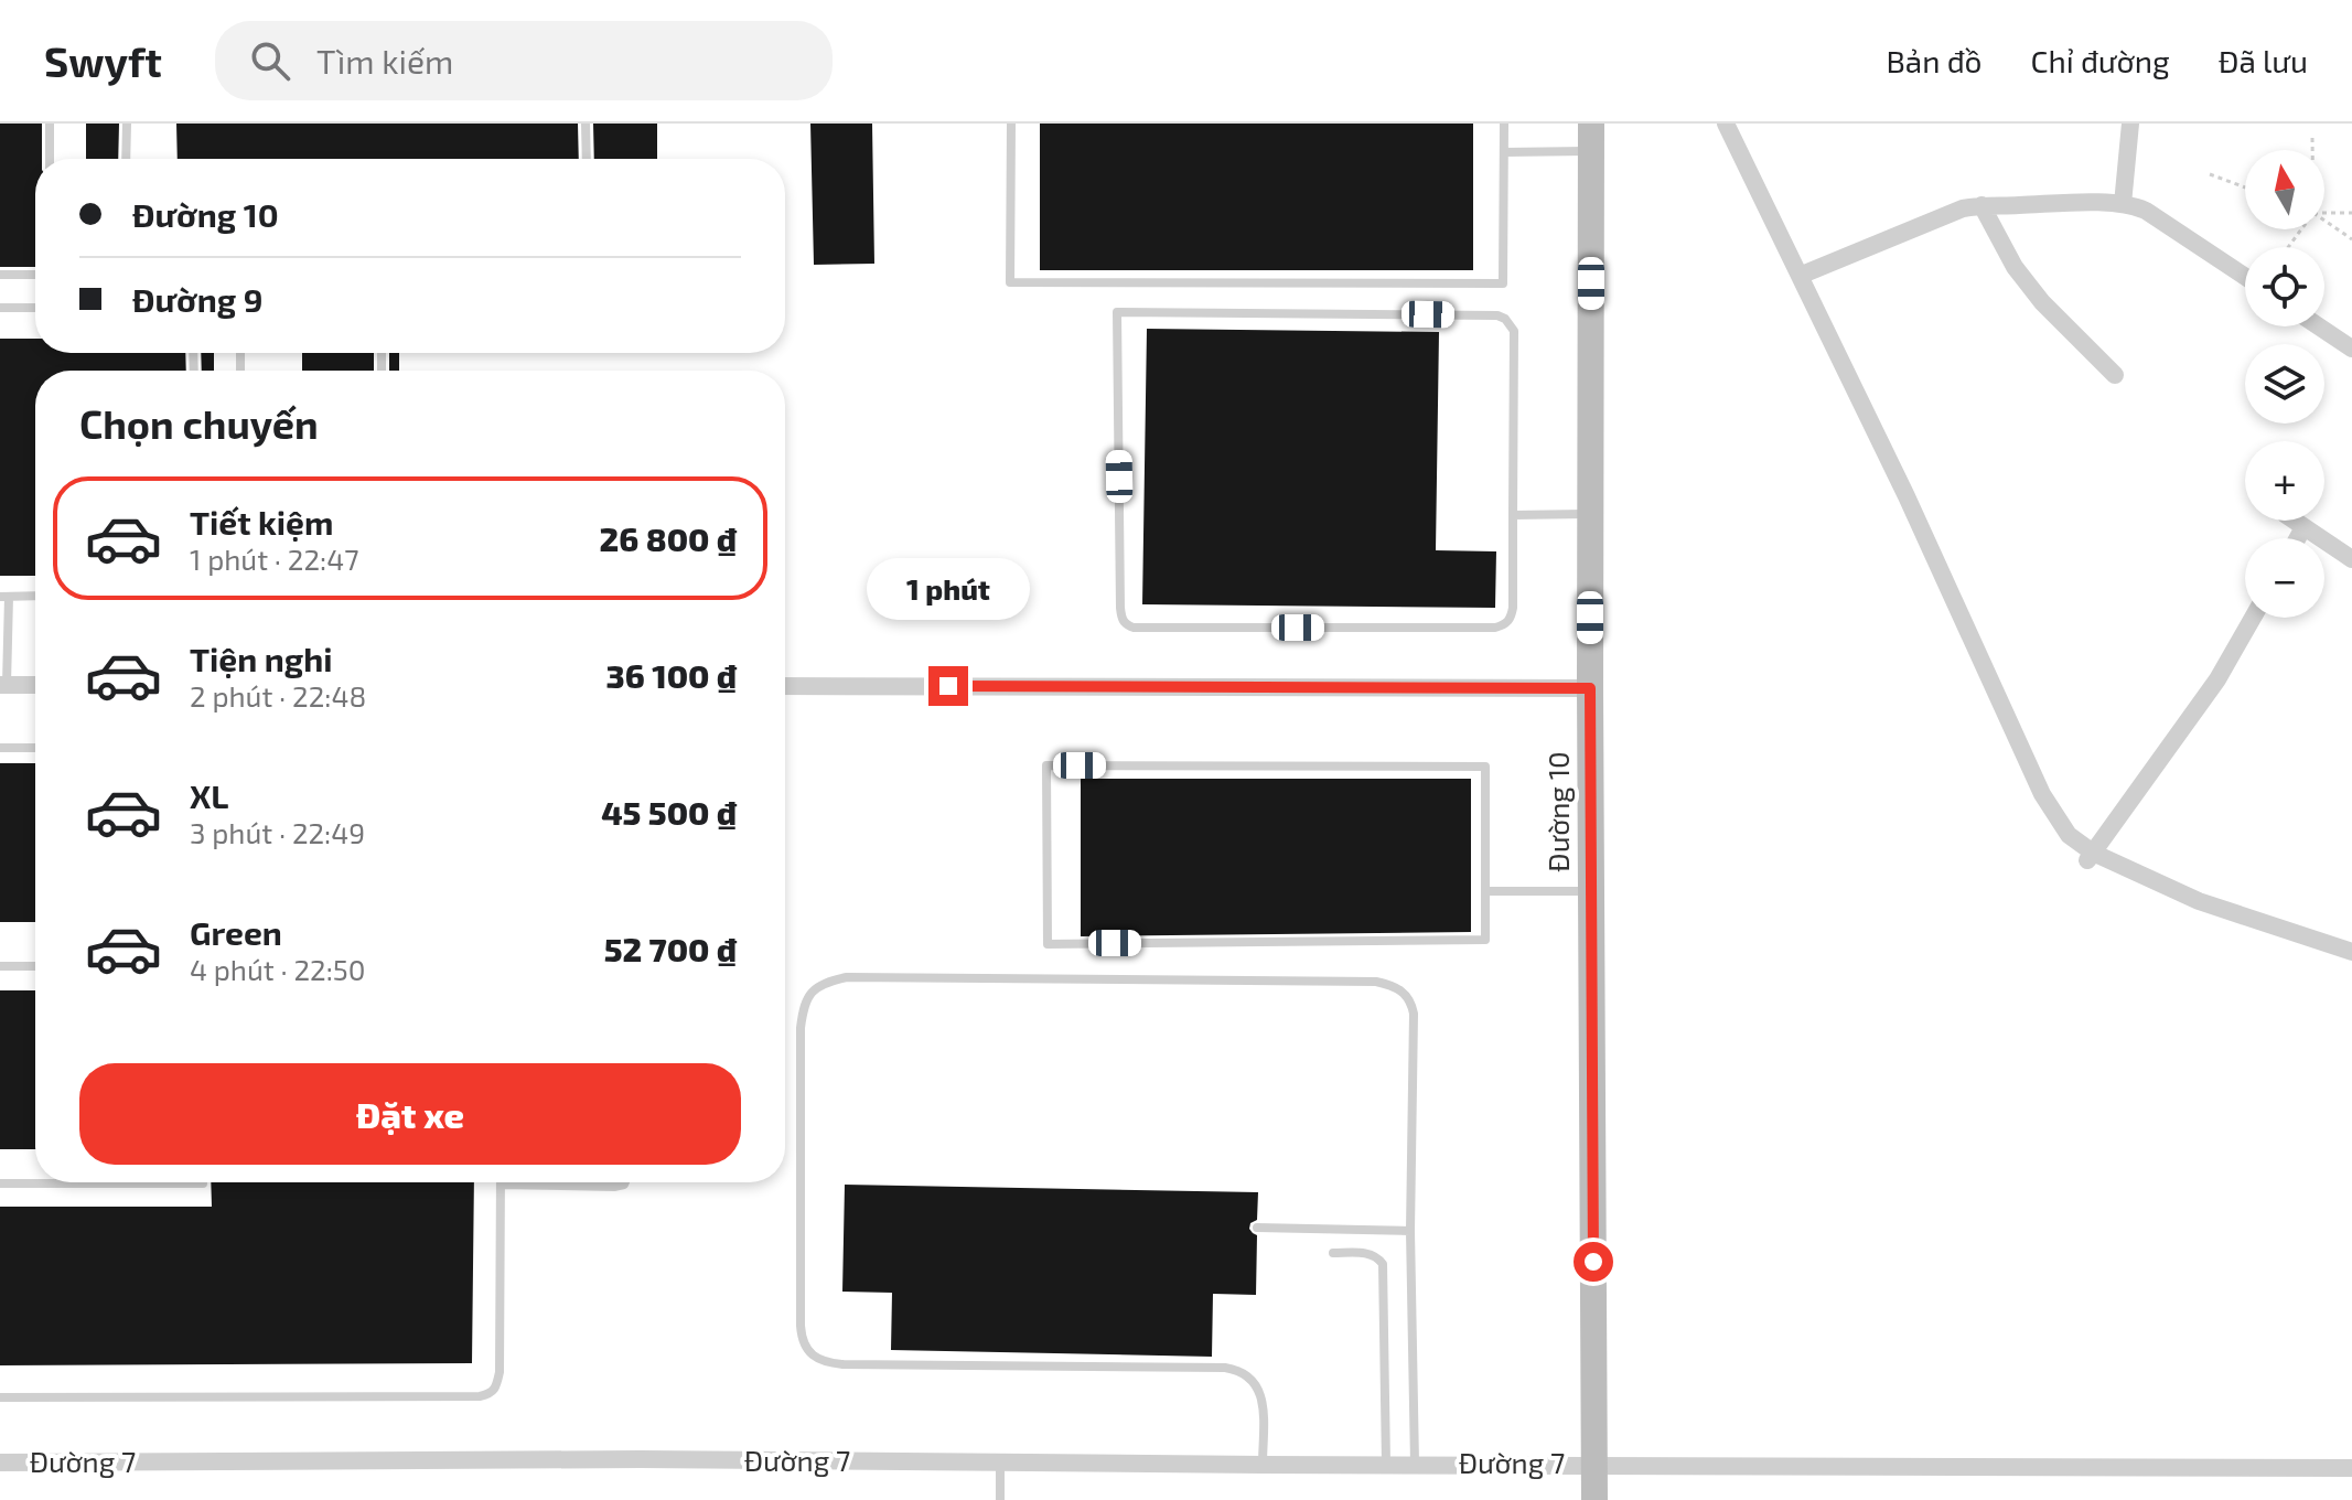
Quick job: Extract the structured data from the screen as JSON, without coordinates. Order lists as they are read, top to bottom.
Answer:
{
  "streets": {
    "street": ["Đường 10", "Đường 7"]
  },
  "crossings": [
    ["Đường 10", "Đường 7"]
  ],
  "north": "top",
  "page": {
    "header": "Swyft",
    "search": "Tìm kiếm",
    "nav": ["Bản đồ", "Chỉ đường", "Đã lưu"],
    "map_buttons": ["+", "−"],
    "banner": ["Đường 10", "Đường 9"],
    "heading": "Chọn chuyến",
    "list": [
      {
        "name": "Tiết kiệm",
        "note": "1 phút · 22:47",
        "value": "26 800 ₫"
      },
      {
        "name": "Tiện nghi",
        "note": "2 phút · 22:48",
        "value": "36 100 ₫"
      },
      {
        "name": "XL",
        "note": "3 phút · 22:49",
        "value": "45 500 ₫"
      },
      {
        "name": "Green",
        "note": "4 phút · 22:50",
        "value": "52 700 ₫"
      }
    ],
    "bubble": "1 phút",
    "buttons": "Đặt xe"
  }
}
